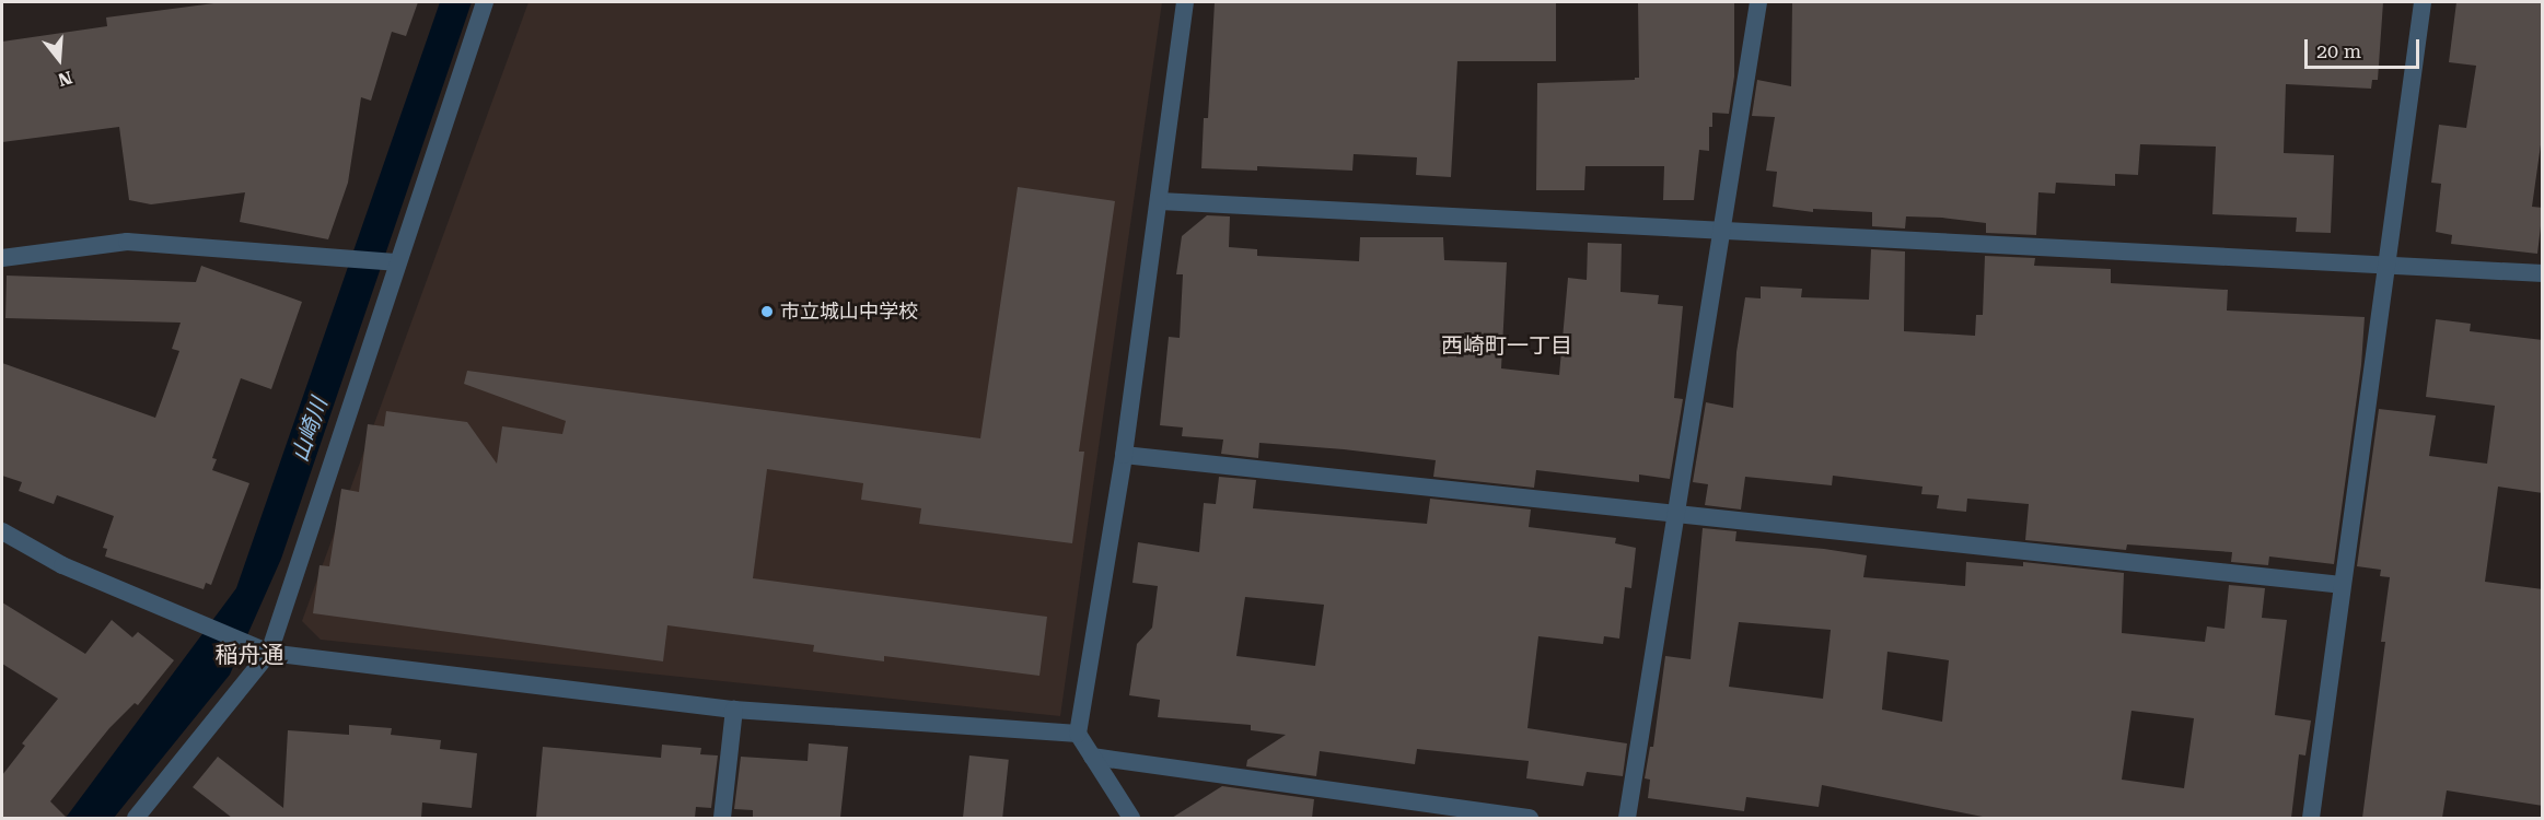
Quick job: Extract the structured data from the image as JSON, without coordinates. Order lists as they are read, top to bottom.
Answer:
{
  "districts": ["西崎町一丁目", "稲舟通"],
  "water": ["山崎川"],
  "places": ["市立城山中学校"],
  "scale_bar": "20 m",
  "north": "bottom"
}
